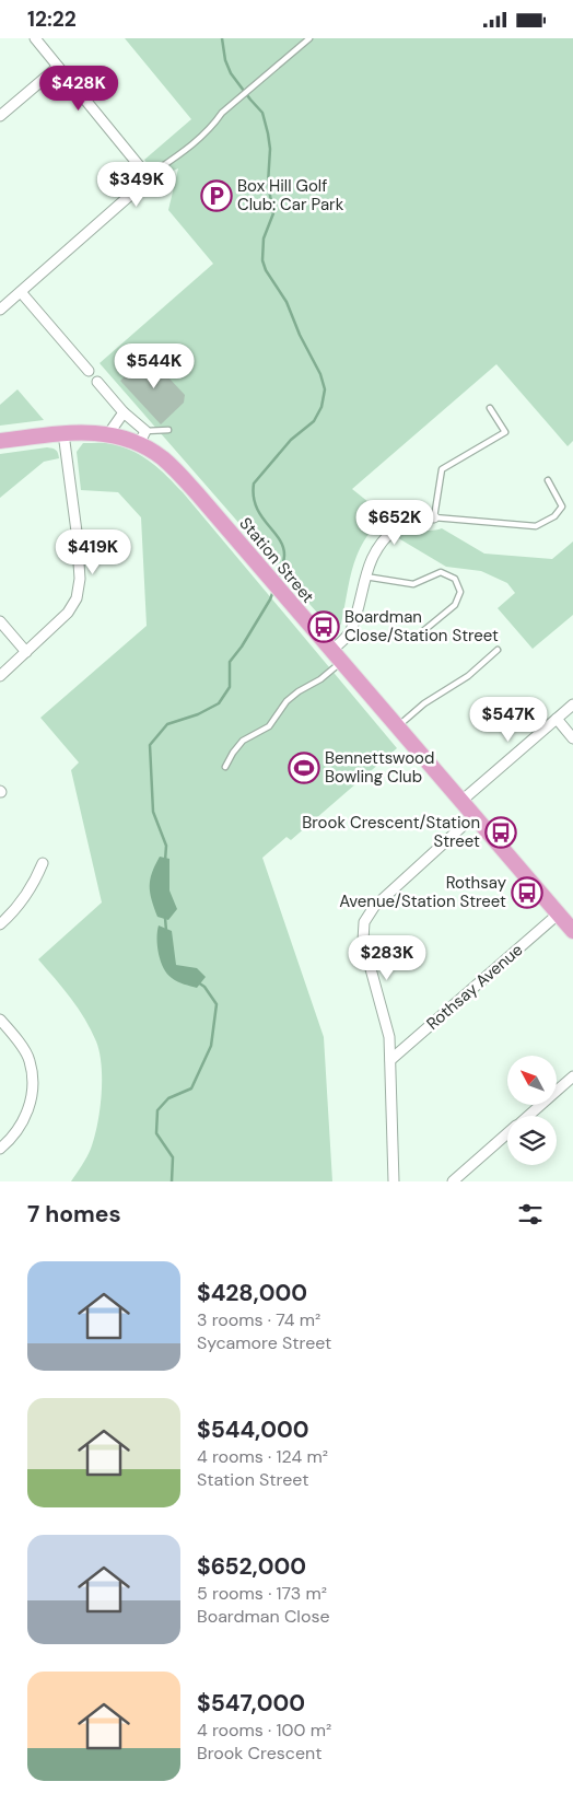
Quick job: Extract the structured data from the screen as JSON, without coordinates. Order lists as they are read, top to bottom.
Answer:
{
  "streets": {
    "main road": ["Station Street"],
    "street": ["Rothsay Avenue"]
  },
  "crossings": [
    ["Station Street", "Rothsay Avenue"]
  ],
  "places": {
    "parking": ["Box Hill Golf Club: Car Park"],
    "bus stop": ["Boardman Close/Station Street", "Brook Crescent/Station Street", "Rothsay Avenue/Station Street"],
    "sports": ["Bennettswood Bowling Club"]
  },
  "north": "top left",
  "page": {
    "status": "12:22",
    "price": [
      "$428K",
      "$349K",
      "$544K",
      "$652K",
      "$419K",
      "$547K",
      "$283K"
    ],
    "heading": "7 homes",
    "list": [
      {
        "name": "$428,000",
        "note": "3 rooms · 74 m² · Sycamore Street"
      },
      {
        "name": "$544,000",
        "note": "4 rooms · 124 m² · Station Street"
      },
      {
        "name": "$652,000",
        "note": "5 rooms · 173 m² · Boardman Close"
      },
      {
        "name": "$547,000",
        "note": "4 rooms · 100 m² · Brook Crescent"
      }
    ]
  }
}
